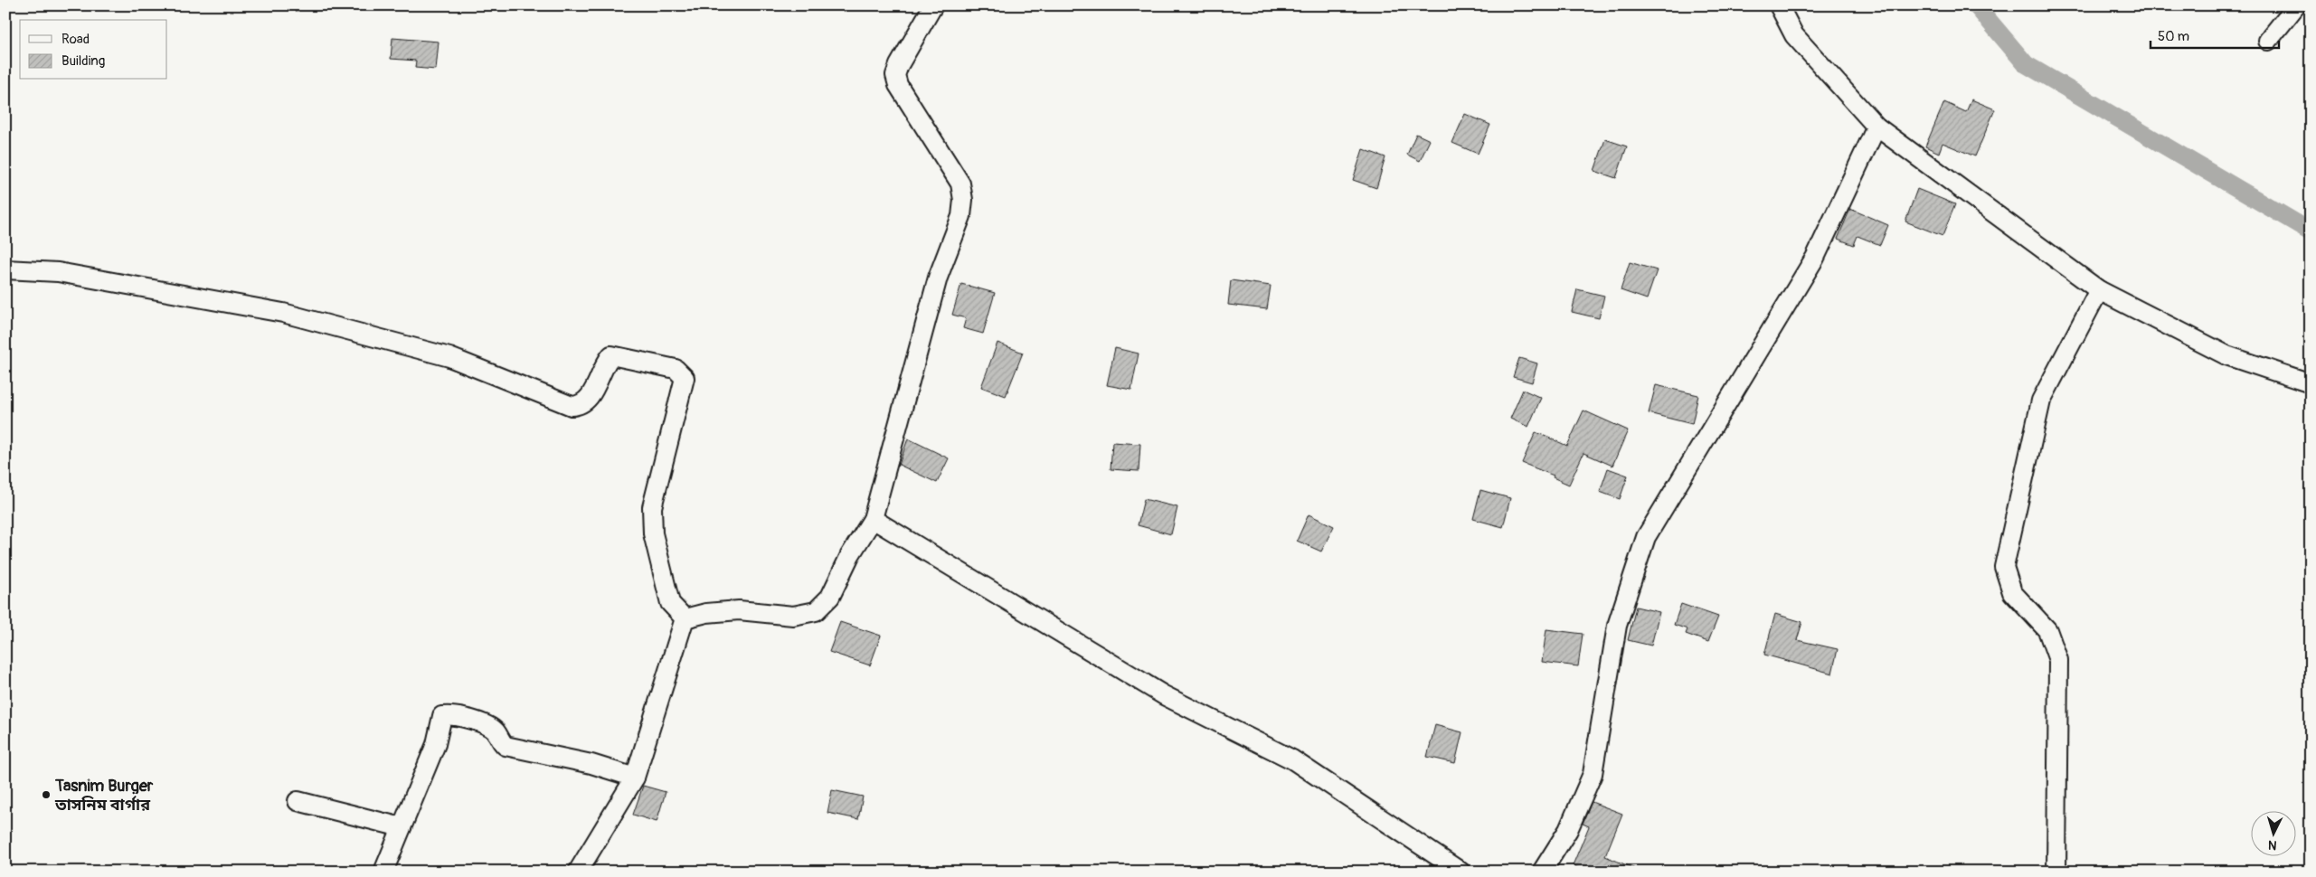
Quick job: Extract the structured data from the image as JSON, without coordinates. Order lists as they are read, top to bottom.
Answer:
{
  "places": ["Tasnim Burger তাসনিম বার্গার"],
  "legend": ["Road", "Building"],
  "scale_bar": "50 m",
  "north": "bottom"
}
